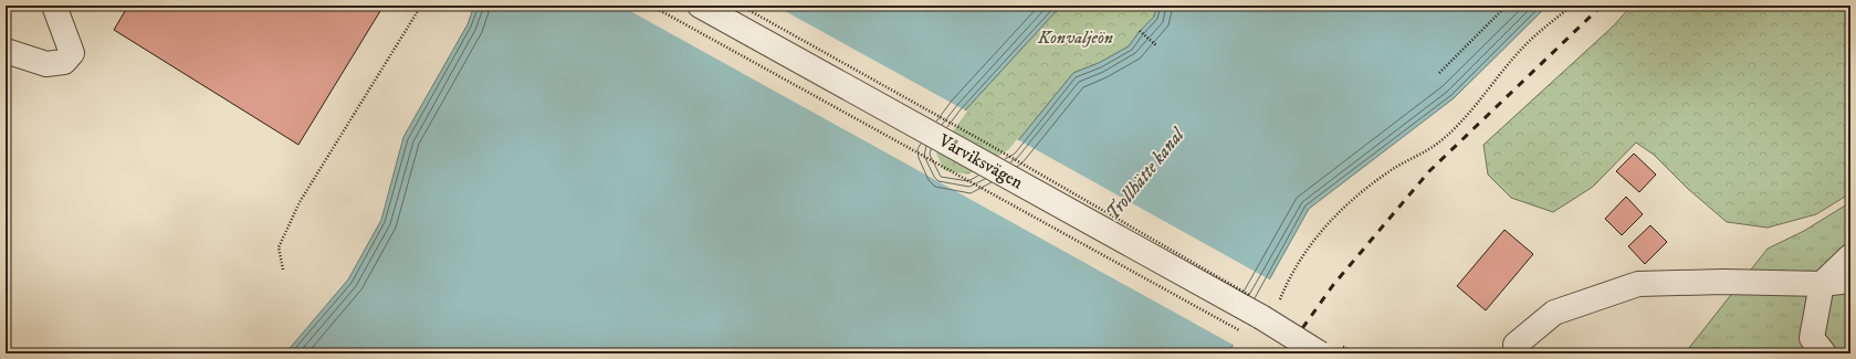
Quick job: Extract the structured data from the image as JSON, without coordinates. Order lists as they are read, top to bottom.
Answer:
{
  "streets": {
    "street": ["Vårviksvägen"]
  },
  "water": ["Trollhätte kanal"],
  "parks": ["Konvaljeön"]
}
